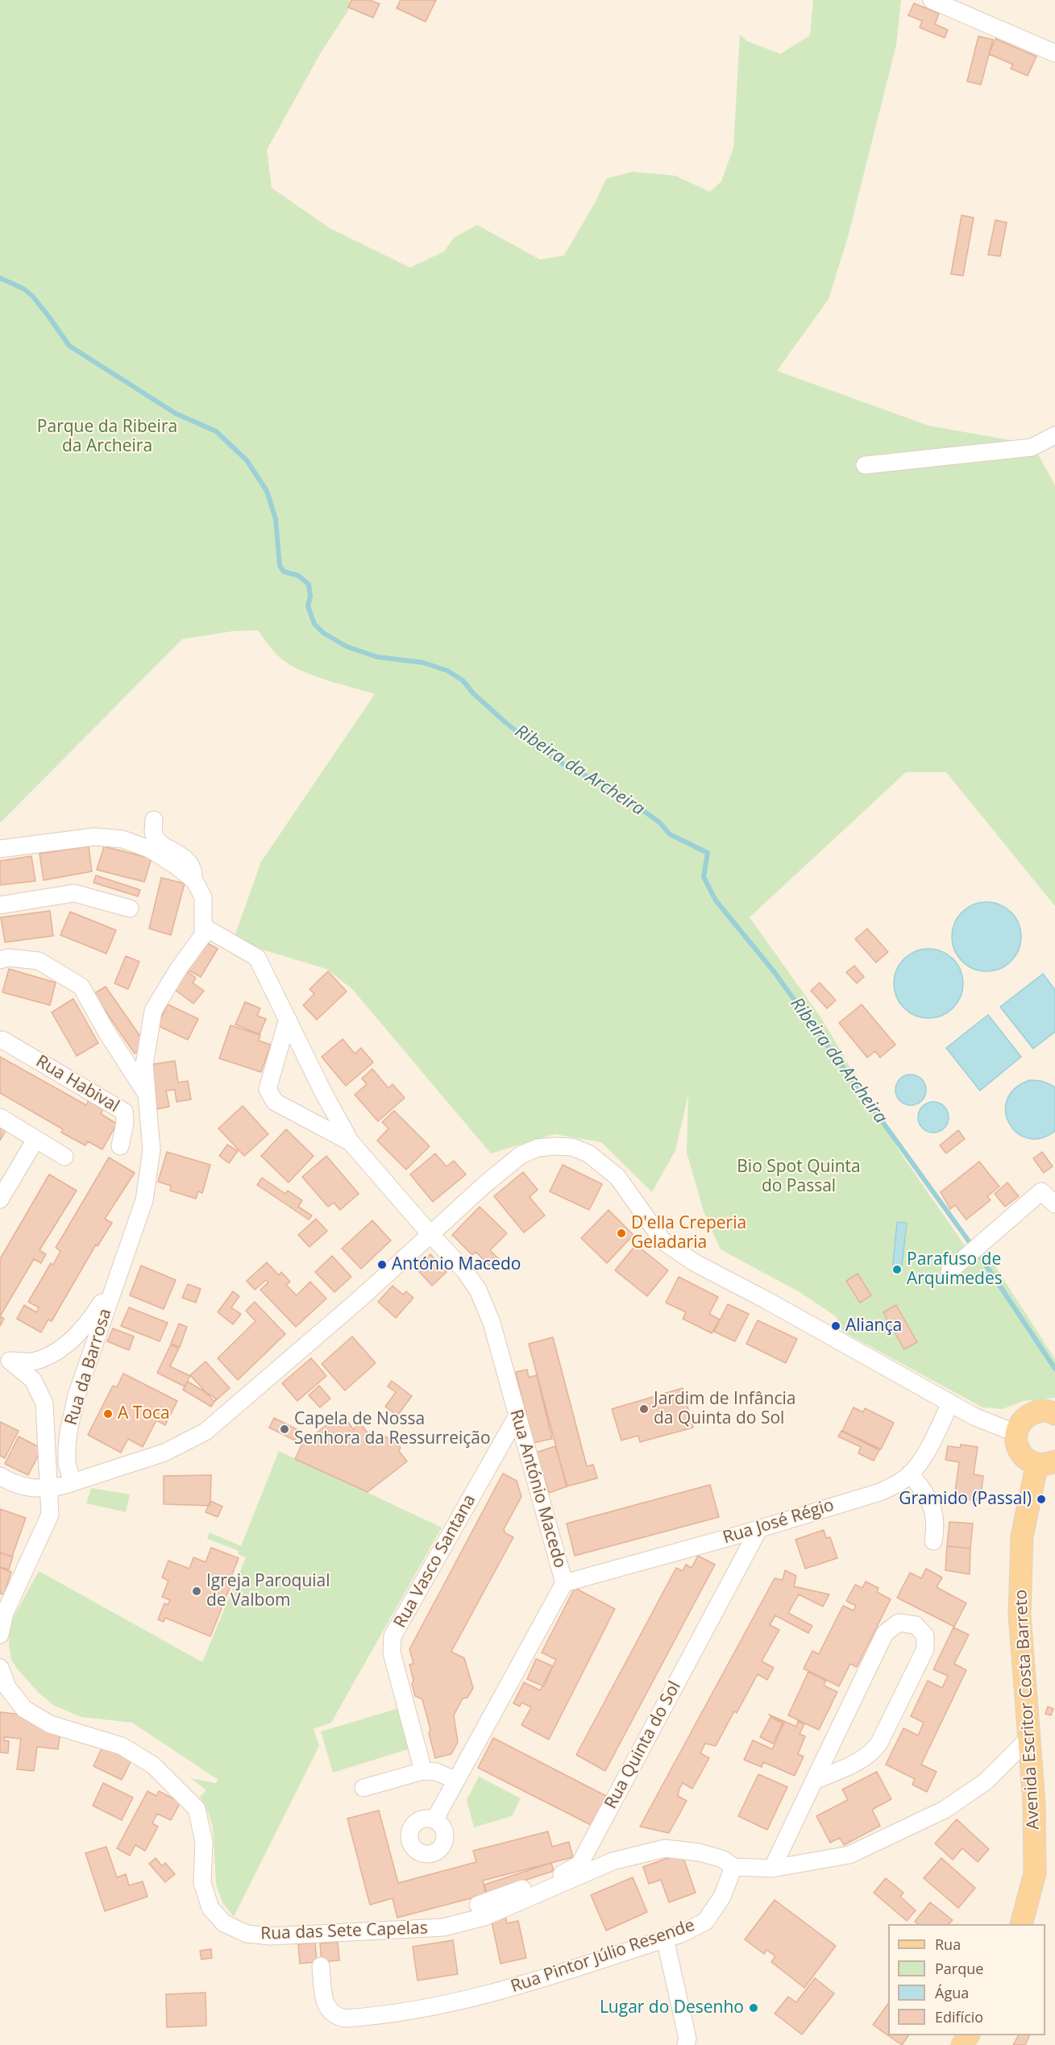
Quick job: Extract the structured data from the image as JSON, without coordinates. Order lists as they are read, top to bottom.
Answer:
{
  "streets": {
    "main road": ["Avenida Escritor Costa Barreto"],
    "street": [
      "Rua Habival",
      "Rua da Barrosa",
      "Rua António Macedo",
      "Rua José Régio",
      "Rua Vasco Santana",
      "Rua Quinta do Sol",
      "Rua das Sete Capelas",
      "Rua Pintor Júlio Resende"
    ]
  },
  "crossings": [
    ["Rua António Macedo", "Rua José Régio"],
    ["Rua António Macedo", "Rua Vasco Santana"],
    ["Rua José Régio", "Rua Quinta do Sol"],
    ["Rua das Sete Capelas", "Rua Pintor Júlio Resende"]
  ],
  "water": ["Ribeira da Archeira"],
  "parks": ["Parque da Ribeira da Archeira", "Bio Spot Quinta do Passal"],
  "places": [
    "D'ella Creperia Geladaria",
    "António Macedo",
    "Parafuso de Arquimedes",
    "Aliança",
    "Jardim de Infância da Quinta do Sol",
    "A Toca",
    "Capela de Nossa Senhora da Ressurreição",
    "Gramido (Passal)",
    "Igreja Paroquial de Valbom",
    "Lugar do Desenho"
  ],
  "legend": [
    "Rua",
    "Parque",
    "Água",
    "Edifício"
  ]
}
